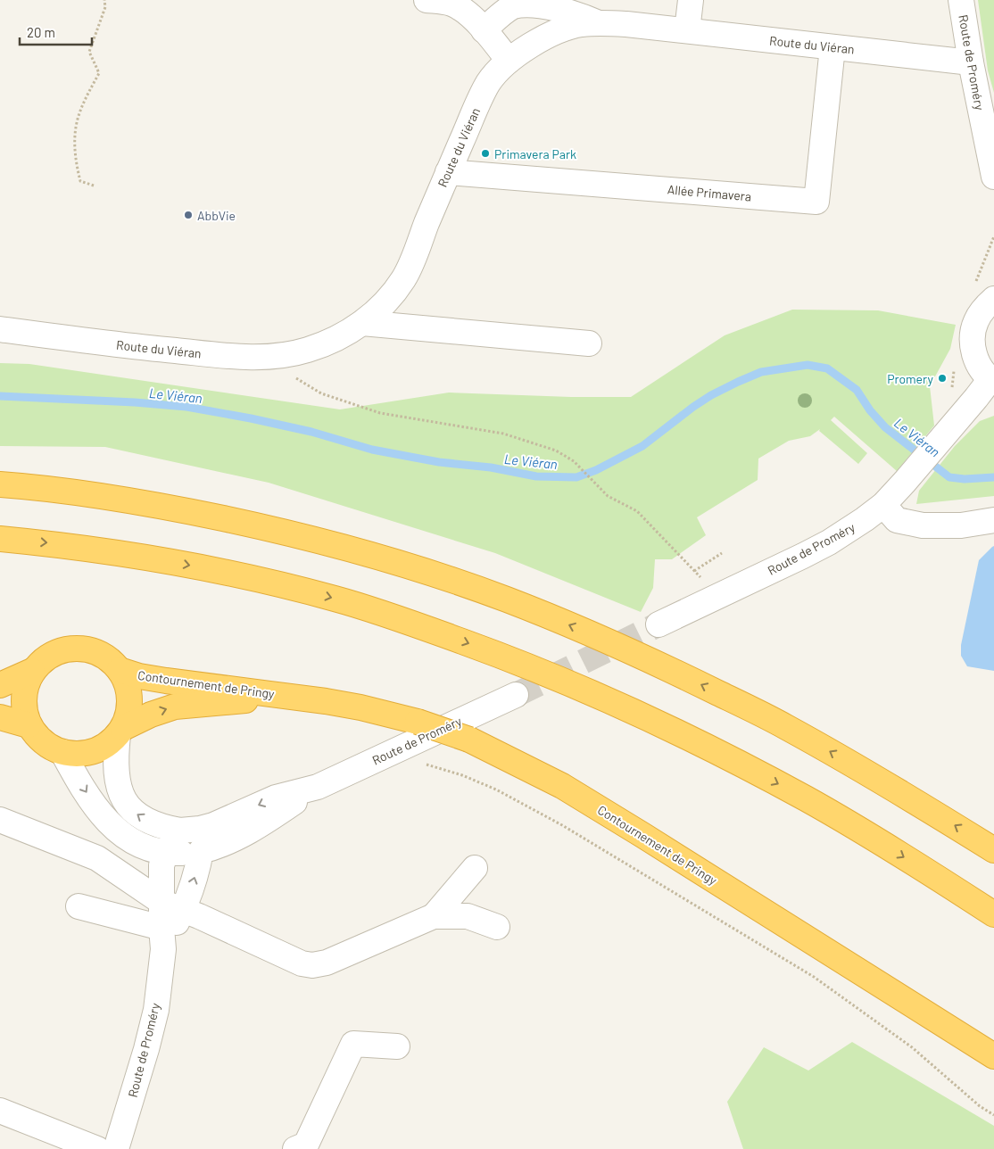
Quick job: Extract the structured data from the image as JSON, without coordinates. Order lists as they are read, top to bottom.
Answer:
{
  "streets": {
    "highway": ["Contournement de Pringy"],
    "street": ["Route du Viéran", "Route de Proméry", "Allée Primavera"]
  },
  "crossings": [
    ["Route du Viéran", "Route de Proméry"],
    ["Route du Viéran", "Allée Primavera"]
  ],
  "water": ["Le Viéran"],
  "places": ["Primavera Park", "AbbVie", "Promery"],
  "scale_bar": "20 m"
}
